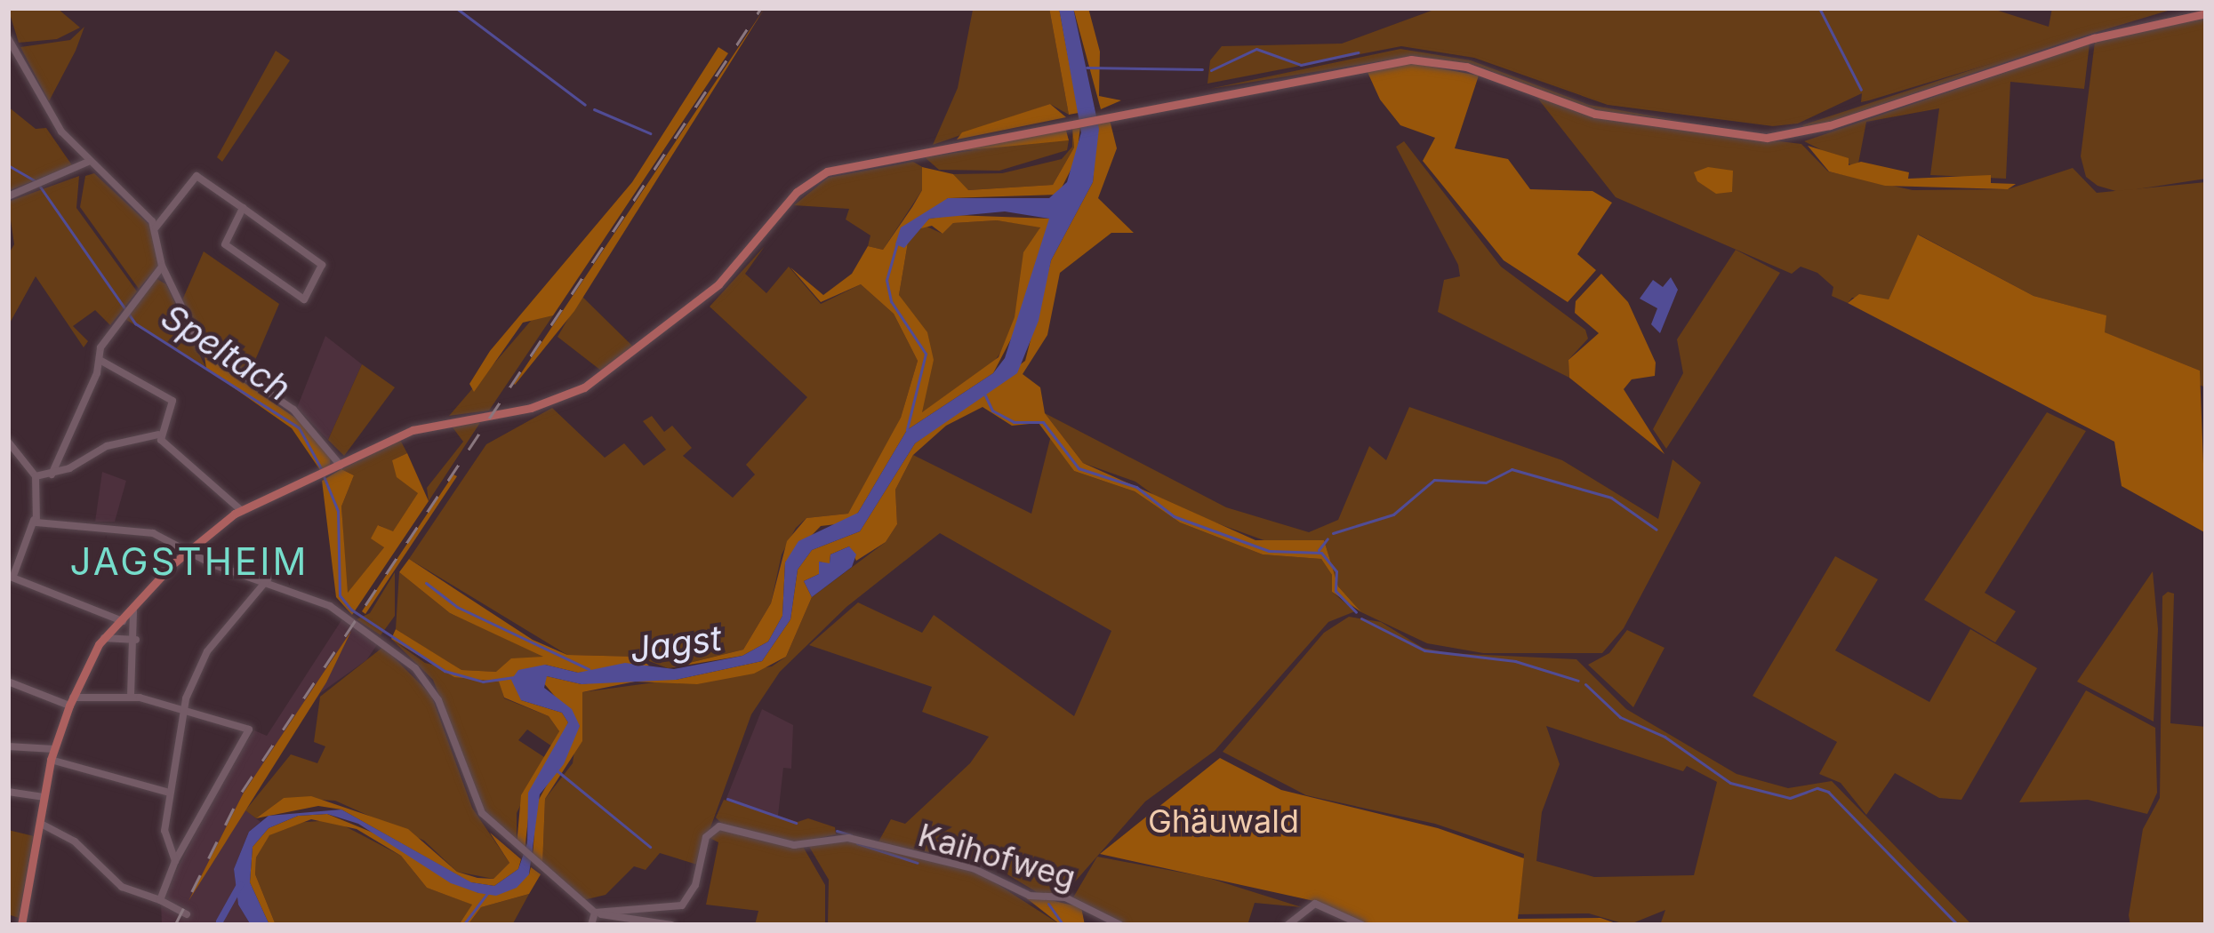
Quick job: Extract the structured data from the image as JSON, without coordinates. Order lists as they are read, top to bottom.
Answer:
{
  "streets": {
    "street": ["Kaihofweg"]
  },
  "districts": ["JAGSTHEIM"],
  "water": ["Speltach", "Jagst"],
  "parks": ["Ghäuwald"]
}
